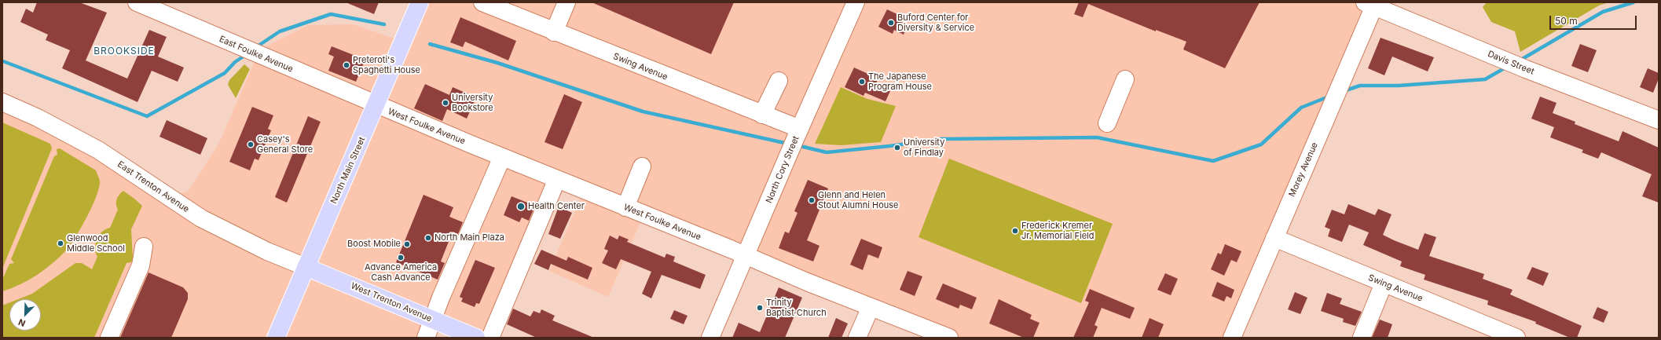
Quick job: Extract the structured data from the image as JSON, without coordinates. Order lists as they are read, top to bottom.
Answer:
{
  "streets": {
    "main road": ["North Main Street", "West Trenton Avenue"],
    "street": [
      "East Foulke Avenue",
      "Davis Street",
      "Swing Avenue",
      "West Foulke Avenue",
      "North Cory Street",
      "Morey Avenue",
      "East Trenton Avenue"
    ]
  },
  "crossings": [
    ["East Foulke Avenue", "West Foulke Avenue"],
    ["East Foulke Avenue", "North Main Street"],
    ["Davis Street", "Morey Avenue"],
    ["Swing Avenue", "North Cory Street"],
    ["Swing Avenue", "Morey Avenue"],
    ["West Foulke Avenue", "North Cory Street"],
    ["West Foulke Avenue", "North Main Street"],
    ["North Main Street", "East Trenton Avenue"],
    ["North Main Street", "West Trenton Avenue"],
    ["East Trenton Avenue", "West Trenton Avenue"]
  ],
  "districts": ["BROOKSIDE"],
  "places": [
    "Buford Center for Diversity & Service",
    "Preteroti's Spaghetti House",
    "The Japanese Program House",
    "University Bookstore",
    "Casey's General Store",
    "University of Findlay",
    "Glenn and Helen Stout Alumni House",
    "Health Center",
    "Frederick Kremer Jr. Memorial Field",
    "North Main Plaza",
    "Glenwood Middle School",
    "Boost Mobile",
    "Advance America Cash Advance",
    "Trinity Baptist Church"
  ],
  "scale_bar": "50 m",
  "north": "bottom left"
}
